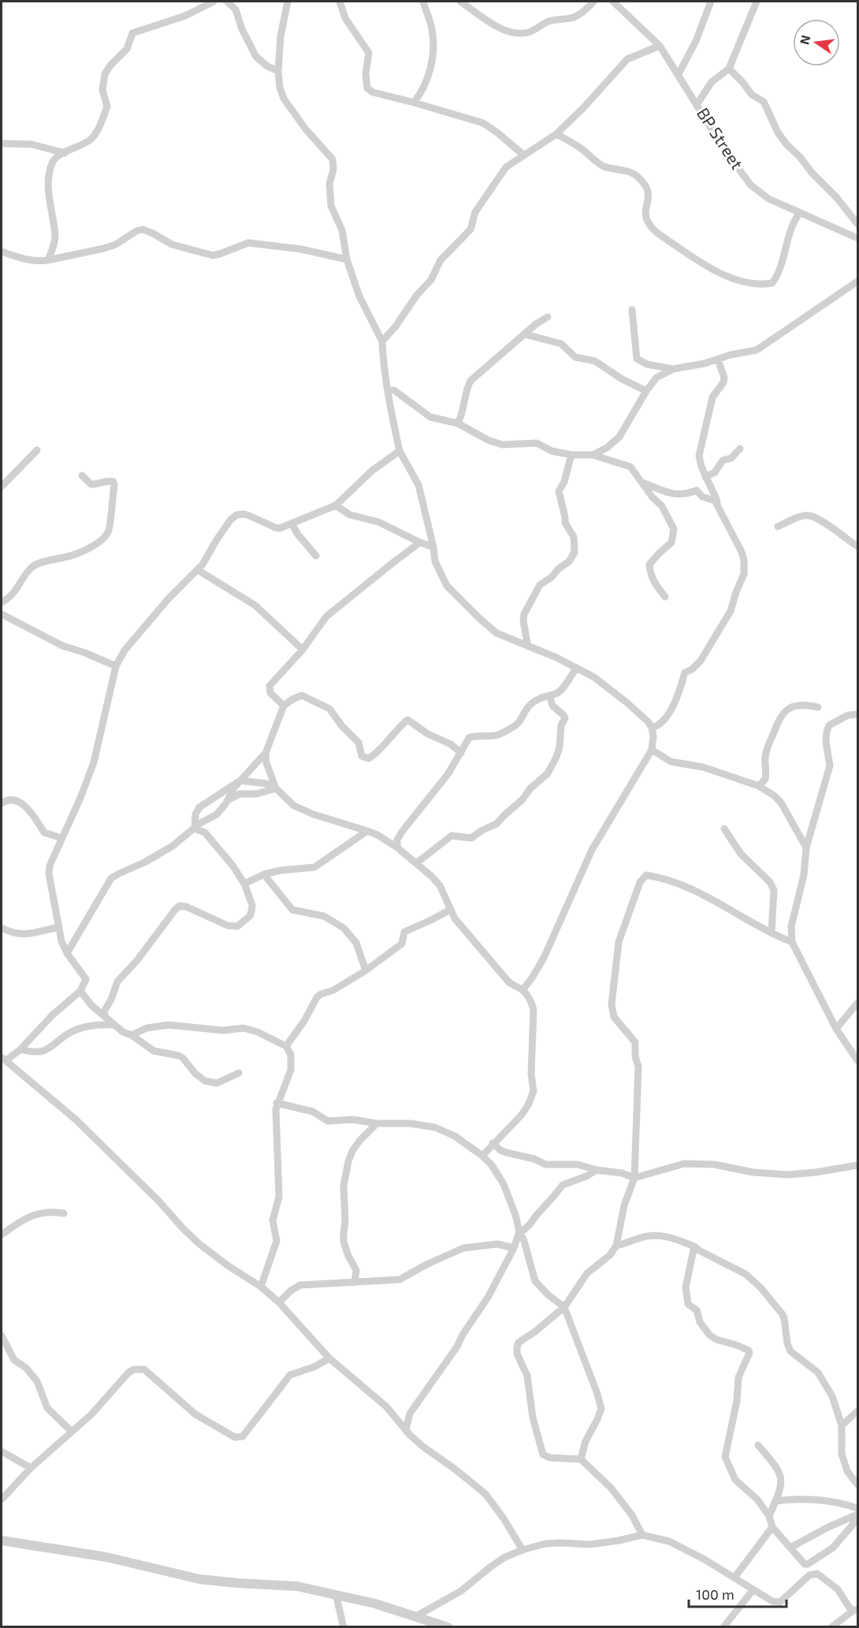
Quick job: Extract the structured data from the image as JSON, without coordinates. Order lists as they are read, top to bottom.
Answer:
{
  "streets": {
    "street": ["BP Street"]
  },
  "scale_bar": "100 m",
  "north": "left"
}
